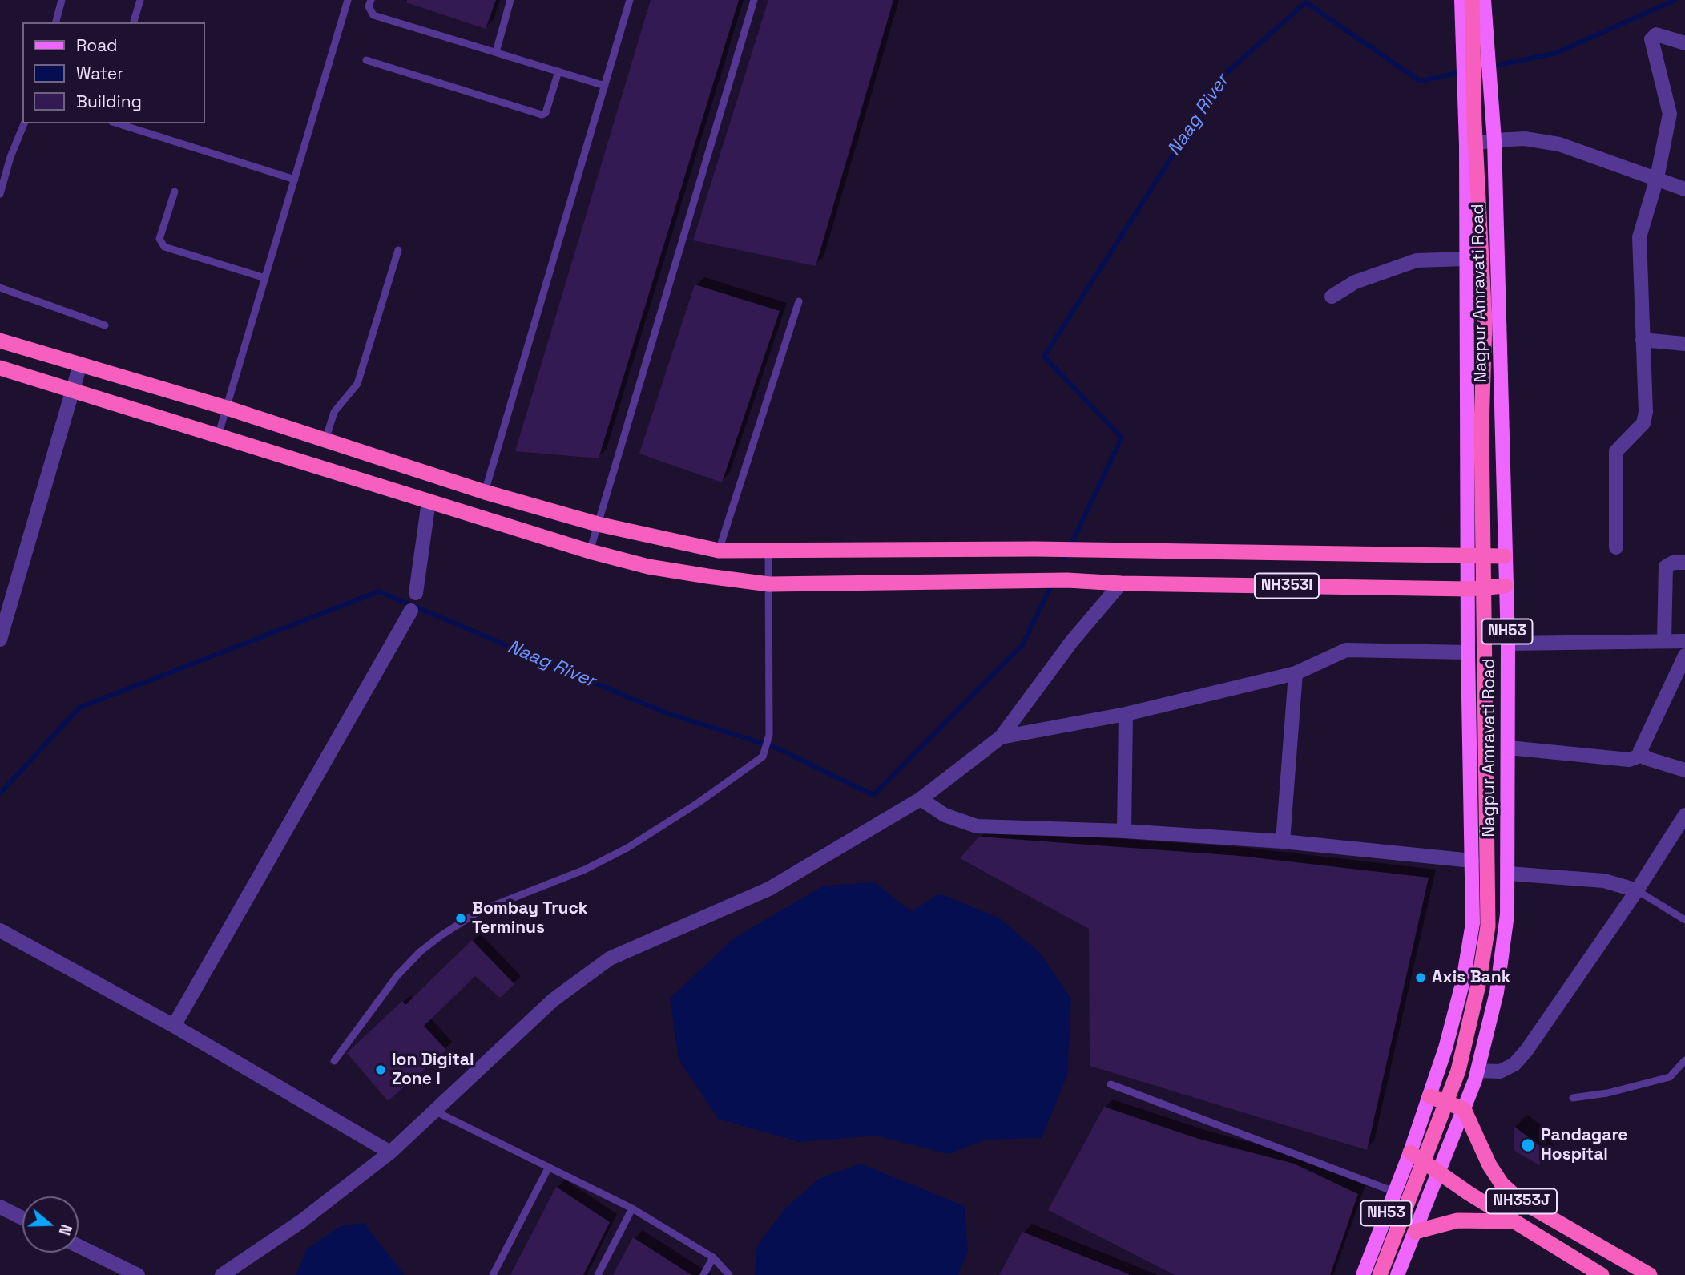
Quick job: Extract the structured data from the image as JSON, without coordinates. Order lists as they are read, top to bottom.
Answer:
{
  "streets": {
    "highway": ["NH353I", "NH353J"],
    "main road": ["Nagpur Amravati Road", "NH53"]
  },
  "crossings": [
    ["Nagpur Amravati Road", "NH353I"],
    ["Nagpur Amravati Road", "NH353J"]
  ],
  "water": ["Naag River"],
  "places": [
    "Bombay Truck Terminus",
    "Axis Bank",
    "Ion Digital Zone I",
    "Pandagare Hospital"
  ],
  "legend": ["Road", "Water", "Building"],
  "north": "right"
}
